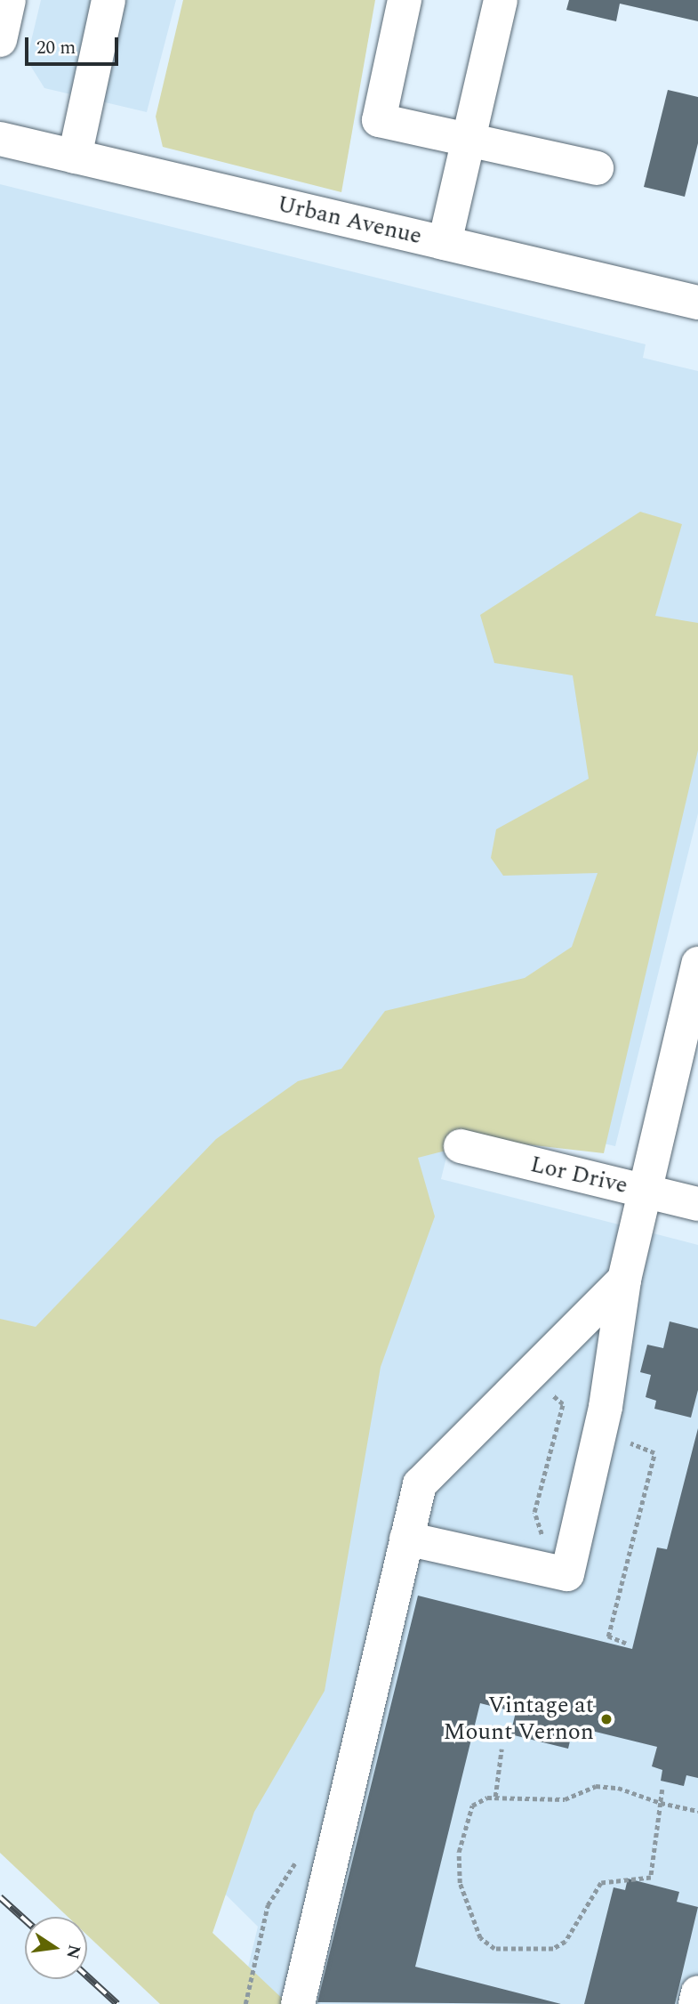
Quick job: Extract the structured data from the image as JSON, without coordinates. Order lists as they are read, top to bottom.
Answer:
{
  "streets": {
    "street": ["Urban Avenue", "Lor Drive"]
  },
  "places": ["Vintage at Mount Vernon"],
  "scale_bar": "20 m",
  "north": "right"
}
